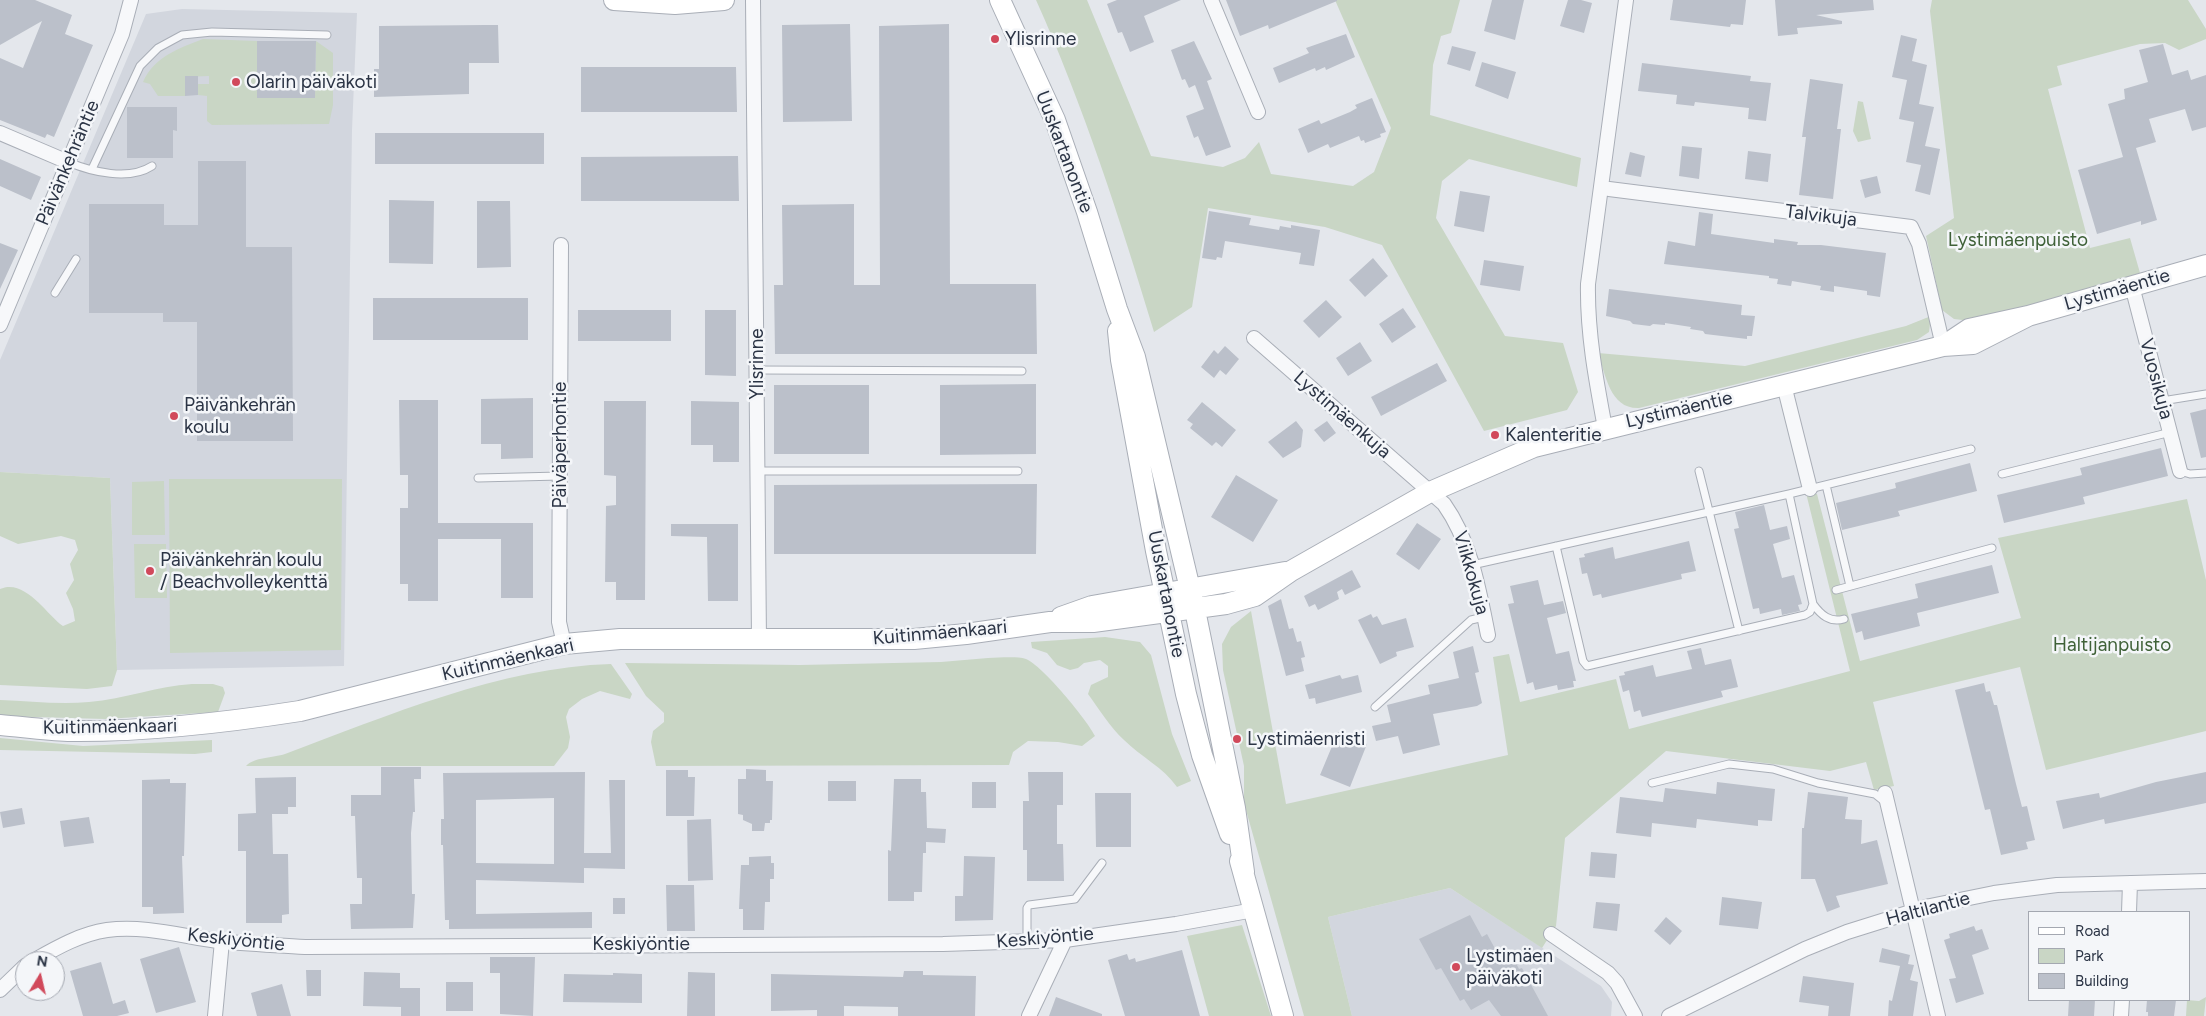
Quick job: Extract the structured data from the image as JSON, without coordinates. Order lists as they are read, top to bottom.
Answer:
{
  "streets": {
    "street": [
      "Uuskartanontie",
      "Päivänkehräntie",
      "Talvikuja",
      "Lystimäentie",
      "Ylisrinne",
      "Vuosikuja",
      "Lystimäenkuja",
      "Päiväperhontie",
      "Viikkokuja",
      "Kuitinmäenkaari",
      "Haltilantie",
      "Keskiyöntie"
    ]
  },
  "crossings": [
    ["Uuskartanontie", "Lystimäentie"],
    ["Uuskartanontie", "Kuitinmäenkaari"],
    ["Uuskartanontie", "Keskiyöntie"],
    ["Talvikuja", "Lystimäentie"],
    ["Lystimäentie", "Vuosikuja"],
    ["Lystimäentie", "Lystimäenkuja"],
    ["Lystimäentie", "Viikkokuja"],
    ["Lystimäentie", "Kuitinmäenkaari"],
    ["Ylisrinne", "Kuitinmäenkaari"],
    ["Lystimäenkuja", "Viikkokuja"],
    ["Päiväperhontie", "Kuitinmäenkaari"]
  ],
  "parks": ["Lystimäenpuisto", "Haltijanpuisto"],
  "places": [
    "Ylisrinne",
    "Olarin päiväkoti",
    "Päivänkehrän koulu",
    "Kalenteritie",
    "Päivänkehrän koulu / Beachvolleykenttä",
    "Lystimäenristi",
    "Lystimäen päiväkoti"
  ],
  "legend": ["Road", "Park", "Building"],
  "north": "top"
}
